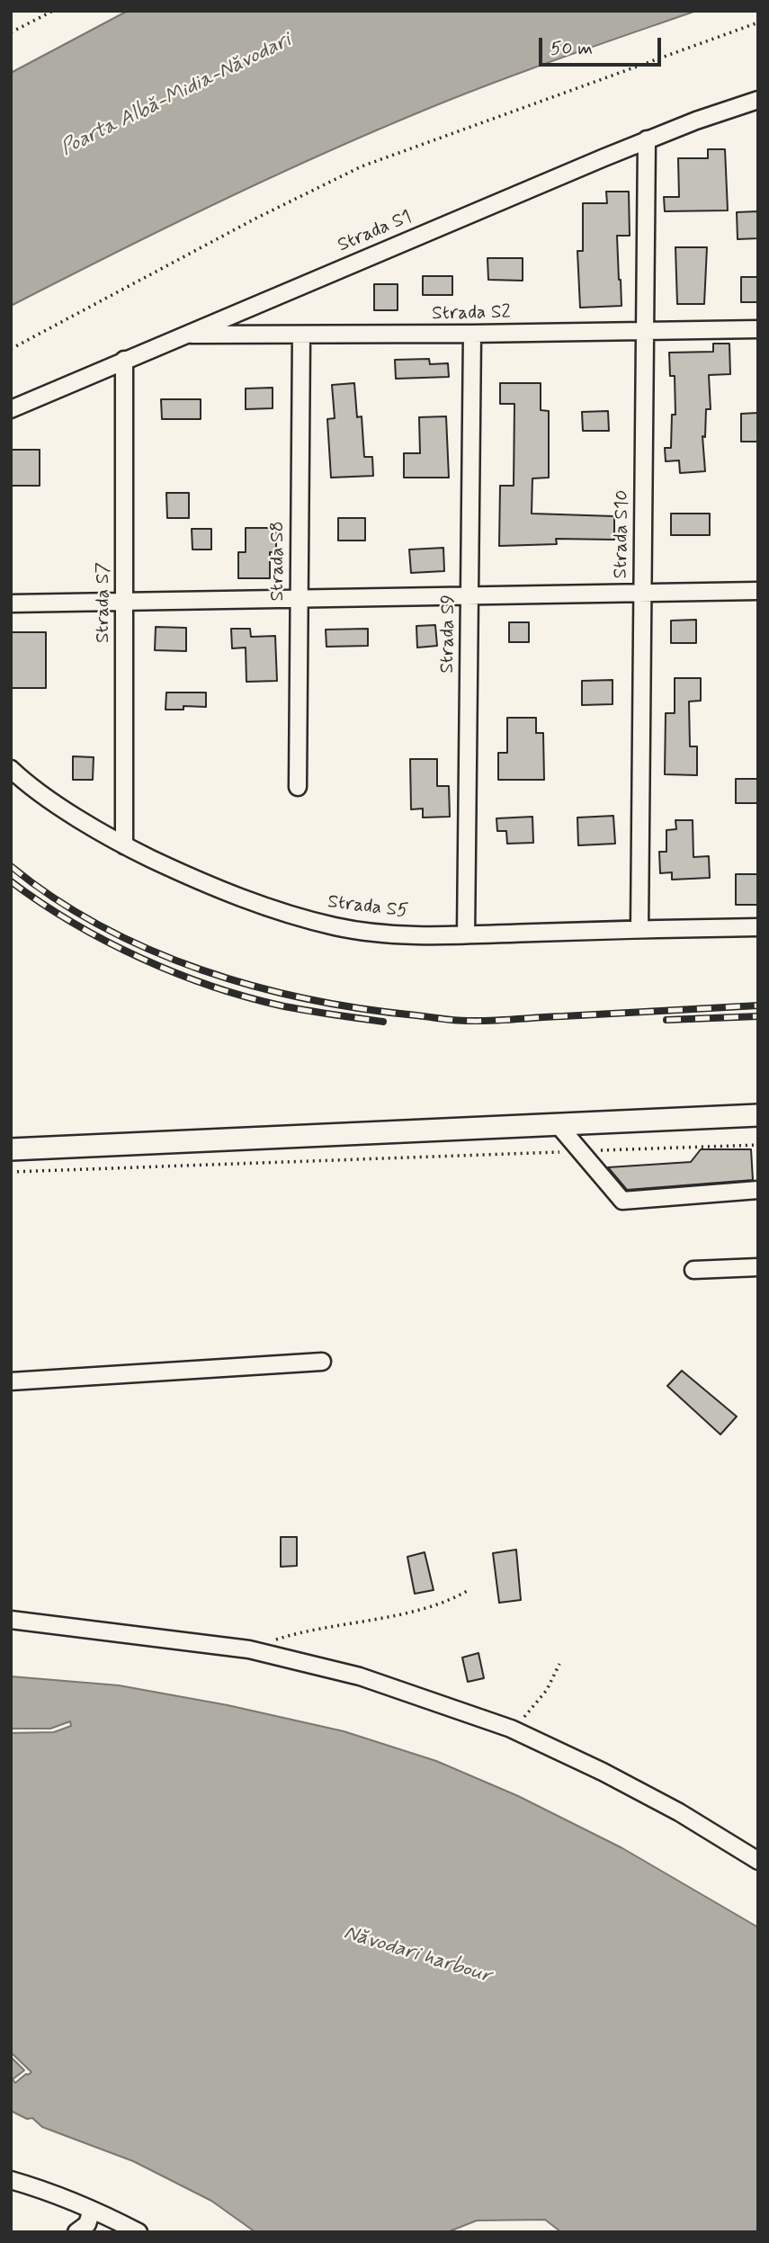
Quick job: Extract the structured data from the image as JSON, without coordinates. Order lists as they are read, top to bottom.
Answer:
{
  "streets": {
    "street": [
      "Strada S1",
      "Strada S2",
      "Strada S10",
      "Strada S8",
      "Strada S7",
      "Strada S9",
      "Strada S5"
    ]
  },
  "crossings": [
    ["Strada S1", "Strada S2"],
    ["Strada S1", "Strada S10"],
    ["Strada S1", "Strada S7"],
    ["Strada S2", "Strada S10"],
    ["Strada S2", "Strada S8"],
    ["Strada S2", "Strada S9"],
    ["Strada S10", "Strada S5"],
    ["Strada S7", "Strada S5"],
    ["Strada S9", "Strada S5"]
  ],
  "water": ["Poarta Albă-Midia-Năvodari", "Năvodari harbour"],
  "scale_bar": "50 m"
}
